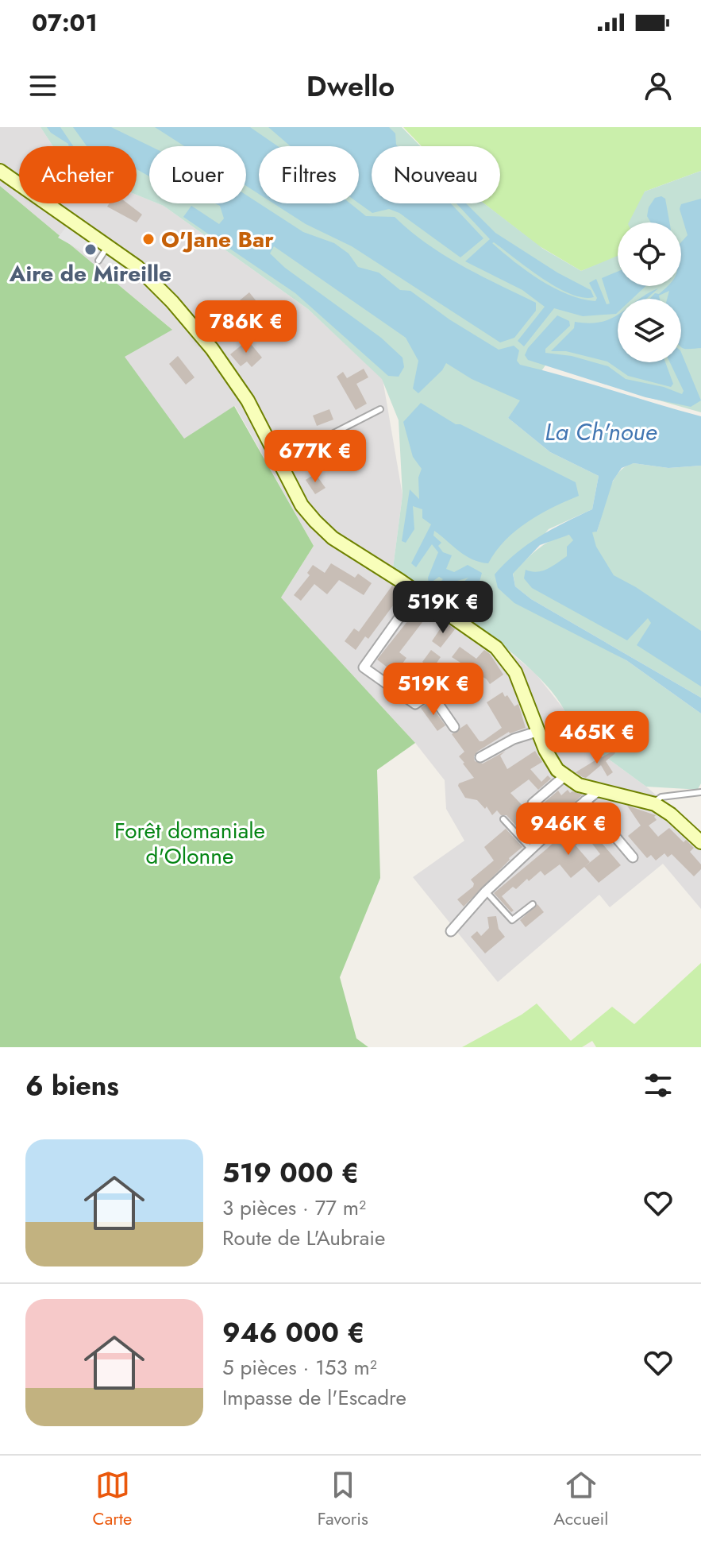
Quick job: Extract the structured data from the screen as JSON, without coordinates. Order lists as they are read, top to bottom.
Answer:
{
  "water": ["La Ch'noue"],
  "parks": ["Forêt domaniale d'Olonne"],
  "places": ["O'Jane Bar", "Aire de Mireille"],
  "page": {
    "status": "07:01",
    "header": "Dwello",
    "chip": [
      "Acheter",
      "Louer",
      "Filtres",
      "Nouveau"
    ],
    "price": [
      "786K €",
      "677K €",
      "519K €",
      "519K €",
      "465K €",
      "946K €"
    ],
    "heading": "6 biens",
    "list": [
      {
        "name": "519 000 €",
        "note": "3 pièces · 77 m² · Route de L'Aubraie"
      },
      {
        "name": "946 000 €",
        "note": "5 pièces · 153 m² · Impasse de l'Escadre"
      }
    ],
    "tabs": ["Carte", "Favoris", "Accueil"]
  }
}
